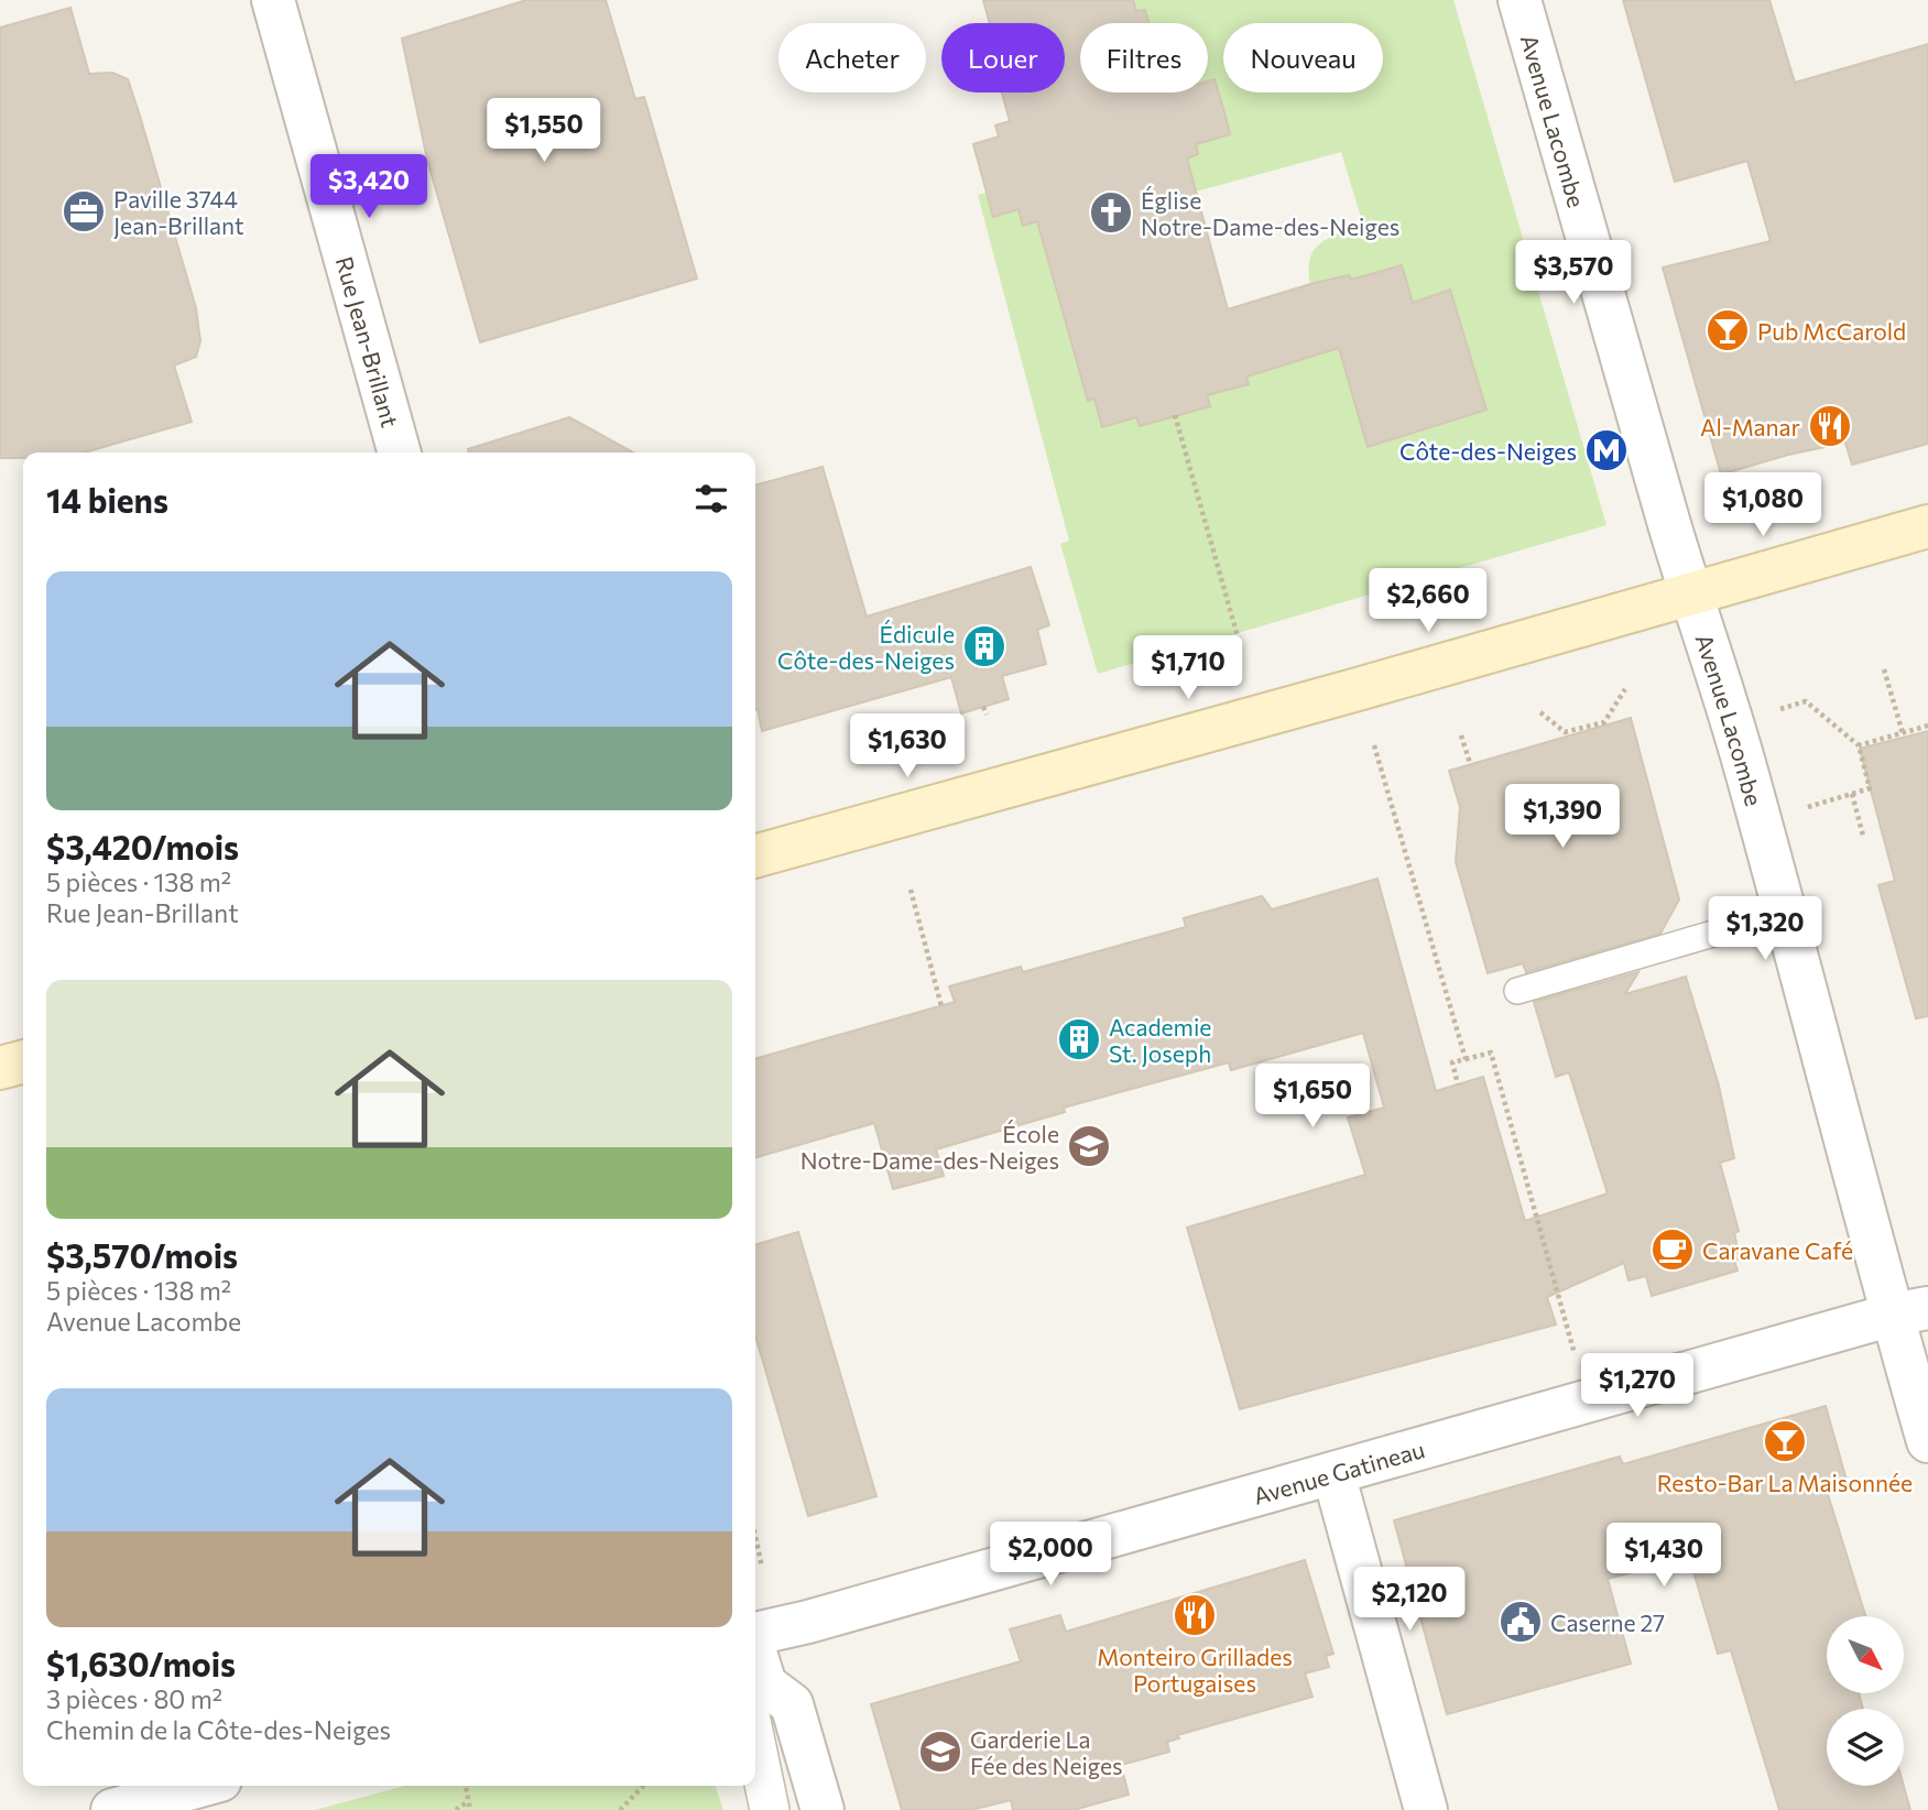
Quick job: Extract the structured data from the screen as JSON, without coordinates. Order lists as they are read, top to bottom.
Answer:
{
  "streets": {
    "street": ["Avenue Lacombe", "Rue Jean-Brillant", "Avenue Gatineau"]
  },
  "crossings": [
    ["Avenue Lacombe", "Avenue Gatineau"]
  ],
  "places": {
    "office": ["Paville 3744 Jean-Brillant"],
    "church": ["Église Notre-Dame-des-Neiges"],
    "bar": ["Pub McCarold", "Resto-Bar La Maisonnée"],
    "restaurant": ["Al-Manar", "Monteiro Grillades Portugaises"],
    "metro station": ["Côte-des-Neiges"],
    "building": ["Édicule Côte-des-Neiges", "Academie St. Joseph"],
    "school or university": ["École Notre-Dame-des-Neiges", "Garderie La Fée des Neiges"],
    "cafe": ["Caravane Café"],
    "public building": ["Caserne 27"]
  },
  "north": "bottom right",
  "page": {
    "chip": [
      "Acheter",
      "Louer",
      "Filtres",
      "Nouveau"
    ],
    "price": [
      "$1,550",
      "$3,420",
      "$3,570",
      "$1,080",
      "$2,660",
      "$1,710",
      "$1,630",
      "$1,390",
      "$1,320",
      "$1,650",
      "$1,270",
      "$2,000",
      "$1,430",
      "$2,120"
    ],
    "heading": "14 biens",
    "list": [
      {
        "name": "$3,420/mois",
        "note": "5 pièces · 138 m² · Rue Jean-Brillant"
      },
      {
        "name": "$3,570/mois",
        "note": "5 pièces · 138 m² · Avenue Lacombe"
      },
      {
        "name": "$1,630/mois",
        "note": "3 pièces · 80 m² · Chemin de la Côte-des-Neiges"
      }
    ]
  }
}
